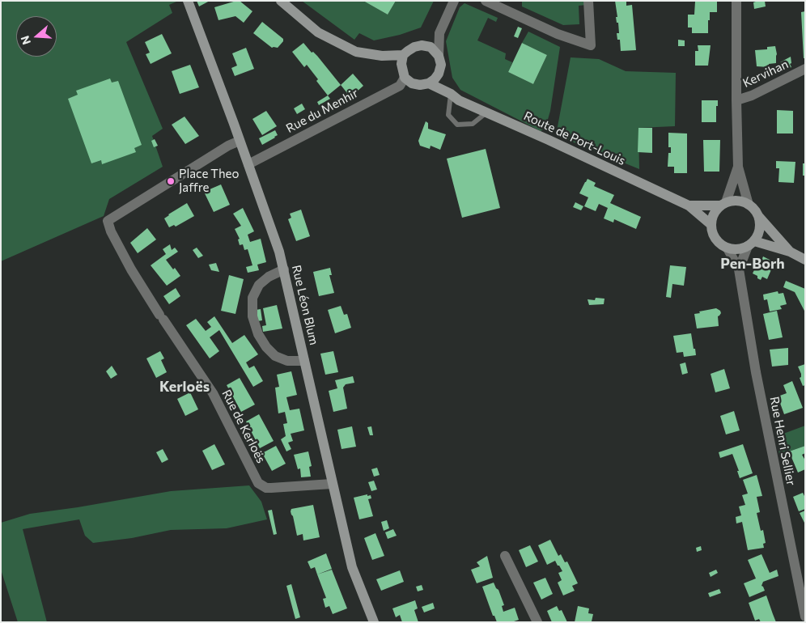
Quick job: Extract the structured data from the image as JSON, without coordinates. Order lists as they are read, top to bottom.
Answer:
{
  "streets": {
    "main road": ["Route de Port-Louis", "Rue Léon Blum"],
    "street": [
      "Kervihan",
      "Rue du Menhir",
      "Rue de Kerloës",
      "Rue Henri Sellier"
    ]
  },
  "crossings": [
    ["Rue du Menhir", "Route de Port-Louis"],
    ["Rue du Menhir", "Rue Léon Blum"],
    ["Rue Léon Blum", "Rue de Kerloës"]
  ],
  "districts": ["Pen-Borh", "Kerloës"],
  "places": ["Place Theo Jaffre"],
  "north": "left"
}
